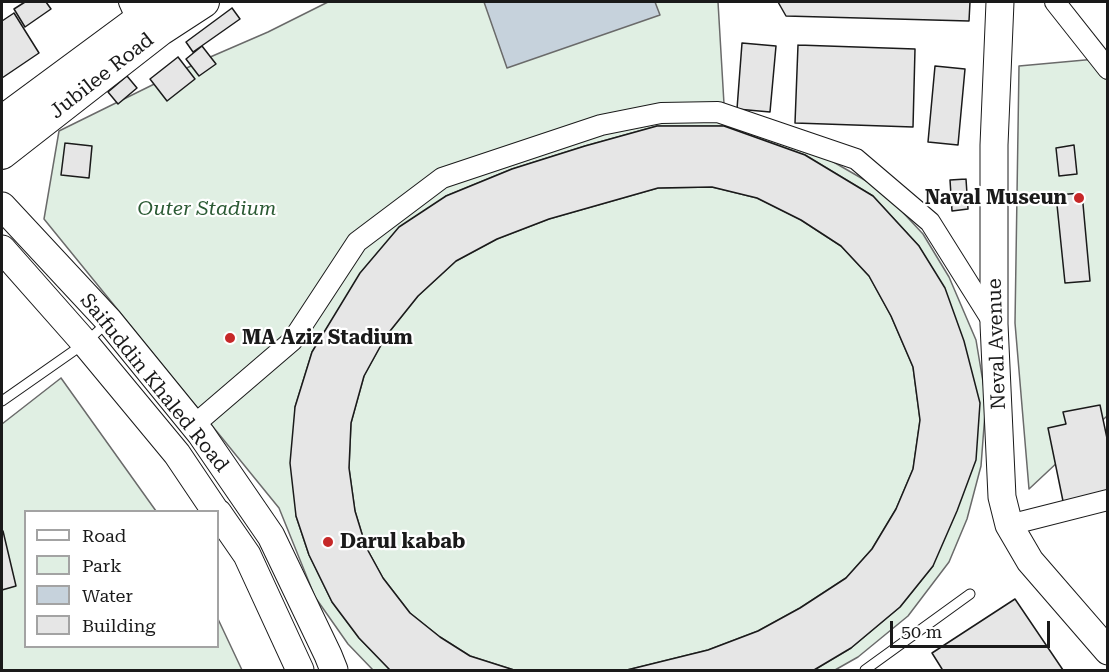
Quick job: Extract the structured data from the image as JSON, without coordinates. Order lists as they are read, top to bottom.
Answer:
{
  "streets": {
    "main road": ["Jubilee Road", "Neval Avenue", "Saifuddin Khaled Road"]
  },
  "parks": ["Outer Stadium"],
  "places": ["Naval Museun", "MA Aziz Stadium", "Darul kabab"],
  "legend": [
    "Road",
    "Park",
    "Water",
    "Building"
  ],
  "scale_bar": "50 m"
}
